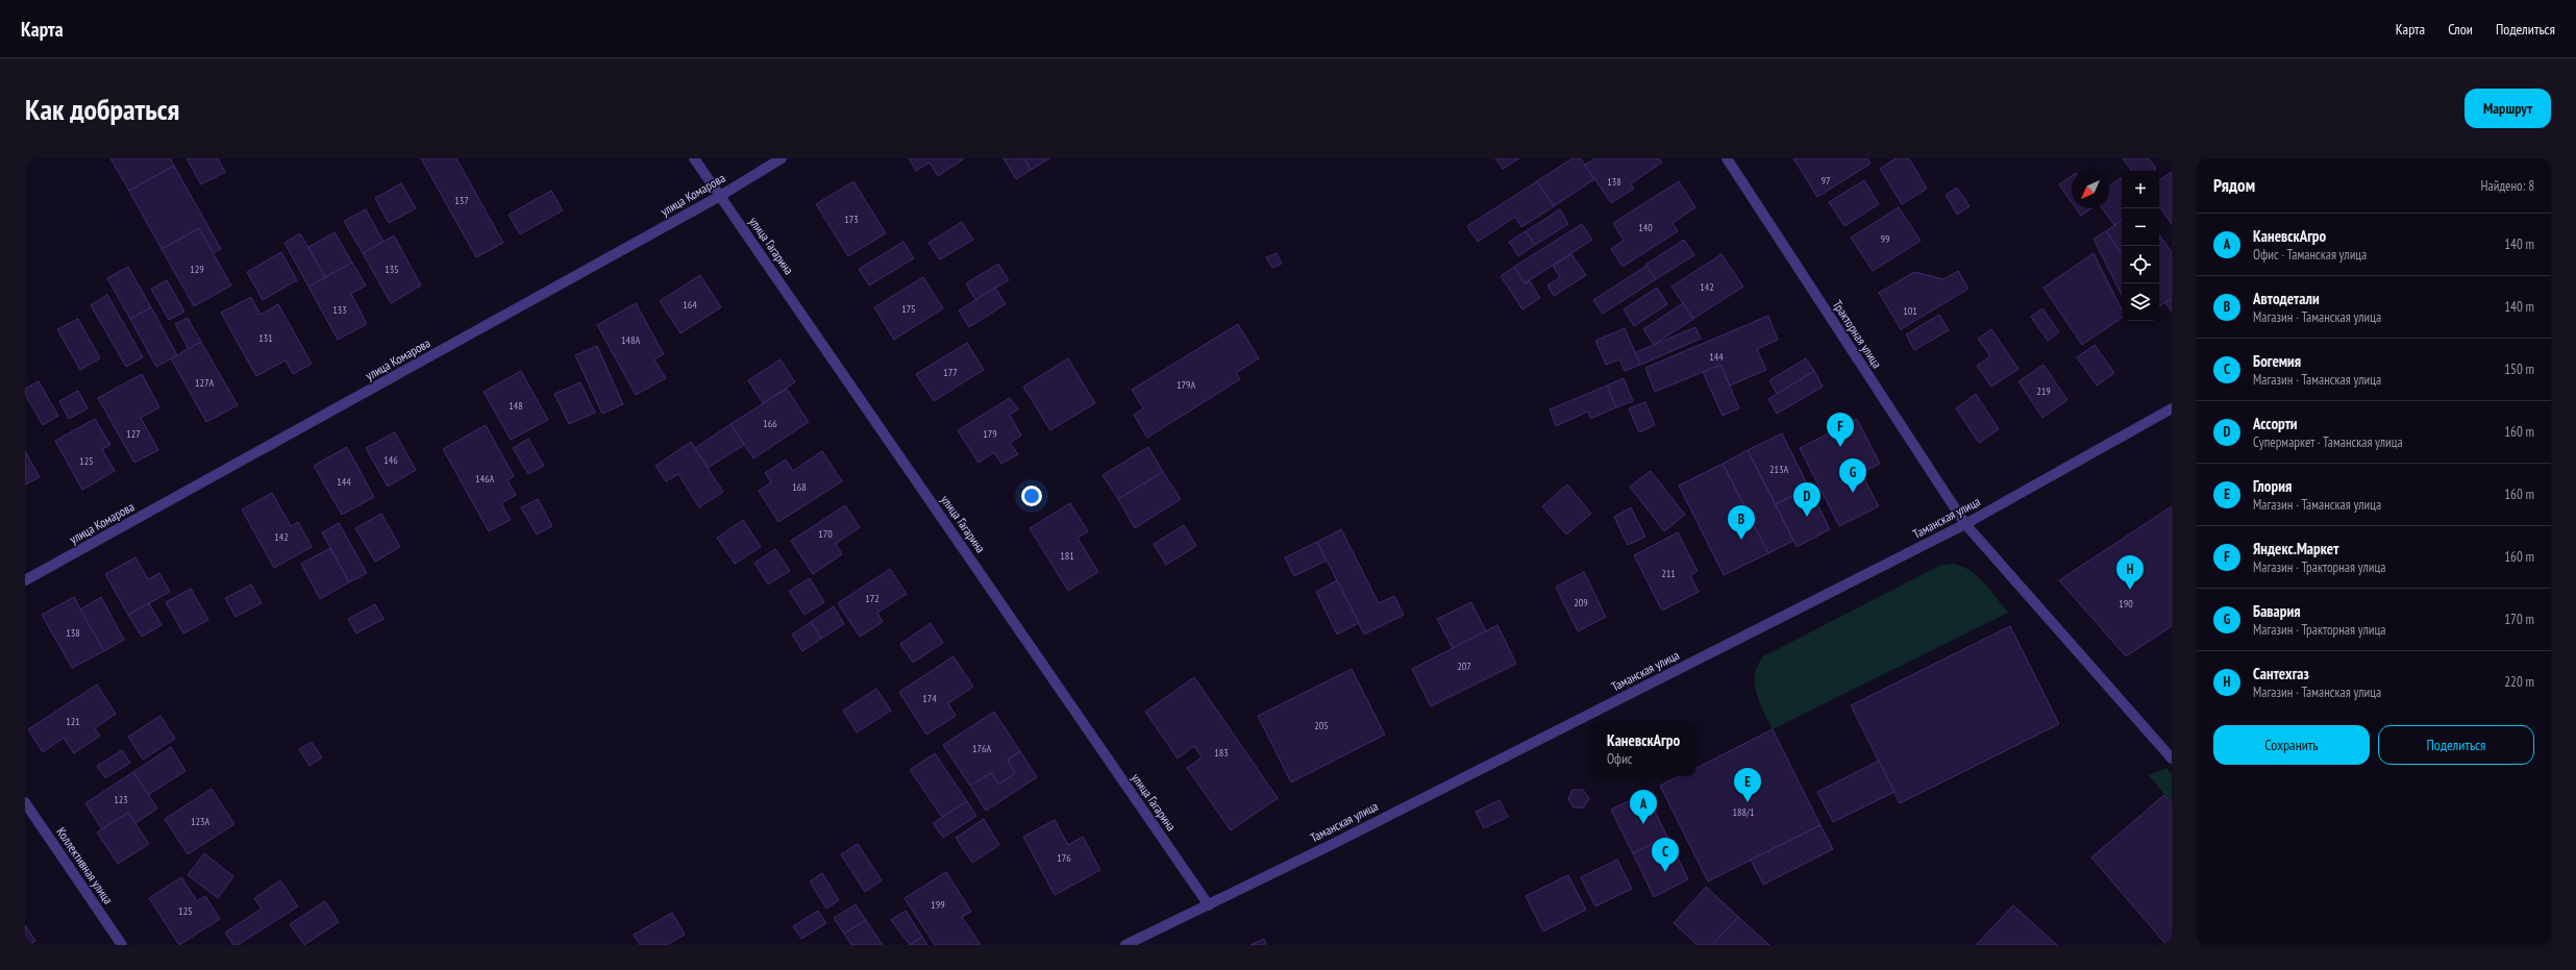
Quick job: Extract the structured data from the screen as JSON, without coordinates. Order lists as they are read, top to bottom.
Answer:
{
  "streets": {
    "street": [
      "улица Комарова",
      "улица Гагарина",
      "Тракторная улица",
      "Таманская улица",
      "Коллективная улица"
    ]
  },
  "crossings": [
    ["улица Комарова", "улица Гагарина"],
    ["улица Гагарина", "Таманская улица"],
    ["Тракторная улица", "Таманская улица"]
  ],
  "house_numbers": [
    "97",
    "138",
    "137",
    "173",
    "140",
    "99",
    "129",
    "135",
    "142",
    "164",
    "175",
    "133",
    "101",
    "131",
    "148А",
    "144",
    "177",
    "127А",
    "179А",
    "219",
    "148",
    "166",
    "127",
    "179",
    "146",
    "125",
    "213А",
    "146А",
    "144",
    "168",
    "170",
    "142",
    "181",
    "211",
    "172",
    "209",
    "190",
    "138",
    "207",
    "174",
    "121",
    "205",
    "176А",
    "183",
    "123",
    "188/1",
    "123А",
    "176",
    "199",
    "125"
  ],
  "north": "bottom left",
  "page": {
    "header": "Карта",
    "nav": ["Карта", "Слои", "Поделиться"],
    "buttons": [
      "Маршрут",
      ["Сохранить", "Поделиться"]
    ],
    "title": "Как добраться",
    "heading": ["Рядом", "Найдено: 8"],
    "map_buttons": ["+", "−"],
    "list": [
      {
        "mark": "A",
        "name": "КаневскАгро",
        "note": "Офис · Таманская улица",
        "value": "140 m"
      },
      {
        "mark": "B",
        "name": "Автодетали",
        "note": "Магазин · Таманская улица",
        "value": "140 m"
      },
      {
        "mark": "C",
        "name": "Богемия",
        "note": "Магазин · Таманская улица",
        "value": "150 m"
      },
      {
        "mark": "D",
        "name": "Ассорти",
        "note": "Супермаркет · Таманская улица",
        "value": "160 m"
      },
      {
        "mark": "E",
        "name": "Глория",
        "note": "Магазин · Таманская улица",
        "value": "160 m"
      },
      {
        "mark": "F",
        "name": "Яндекс.Маркет",
        "note": "Магазин · Тракторная улица",
        "value": "160 m"
      },
      {
        "mark": "G",
        "name": "Бавария",
        "note": "Магазин · Тракторная улица",
        "value": "170 m"
      },
      {
        "mark": "H",
        "name": "Сантехгаз",
        "note": "Магазин · Таманская улица",
        "value": "220 m"
      }
    ],
    "pins": [
      "F",
      "G",
      "D",
      "B",
      "H",
      "E",
      "A",
      "C"
    ],
    "popup": ["КаневскАгро", "Офис"]
  }
}
